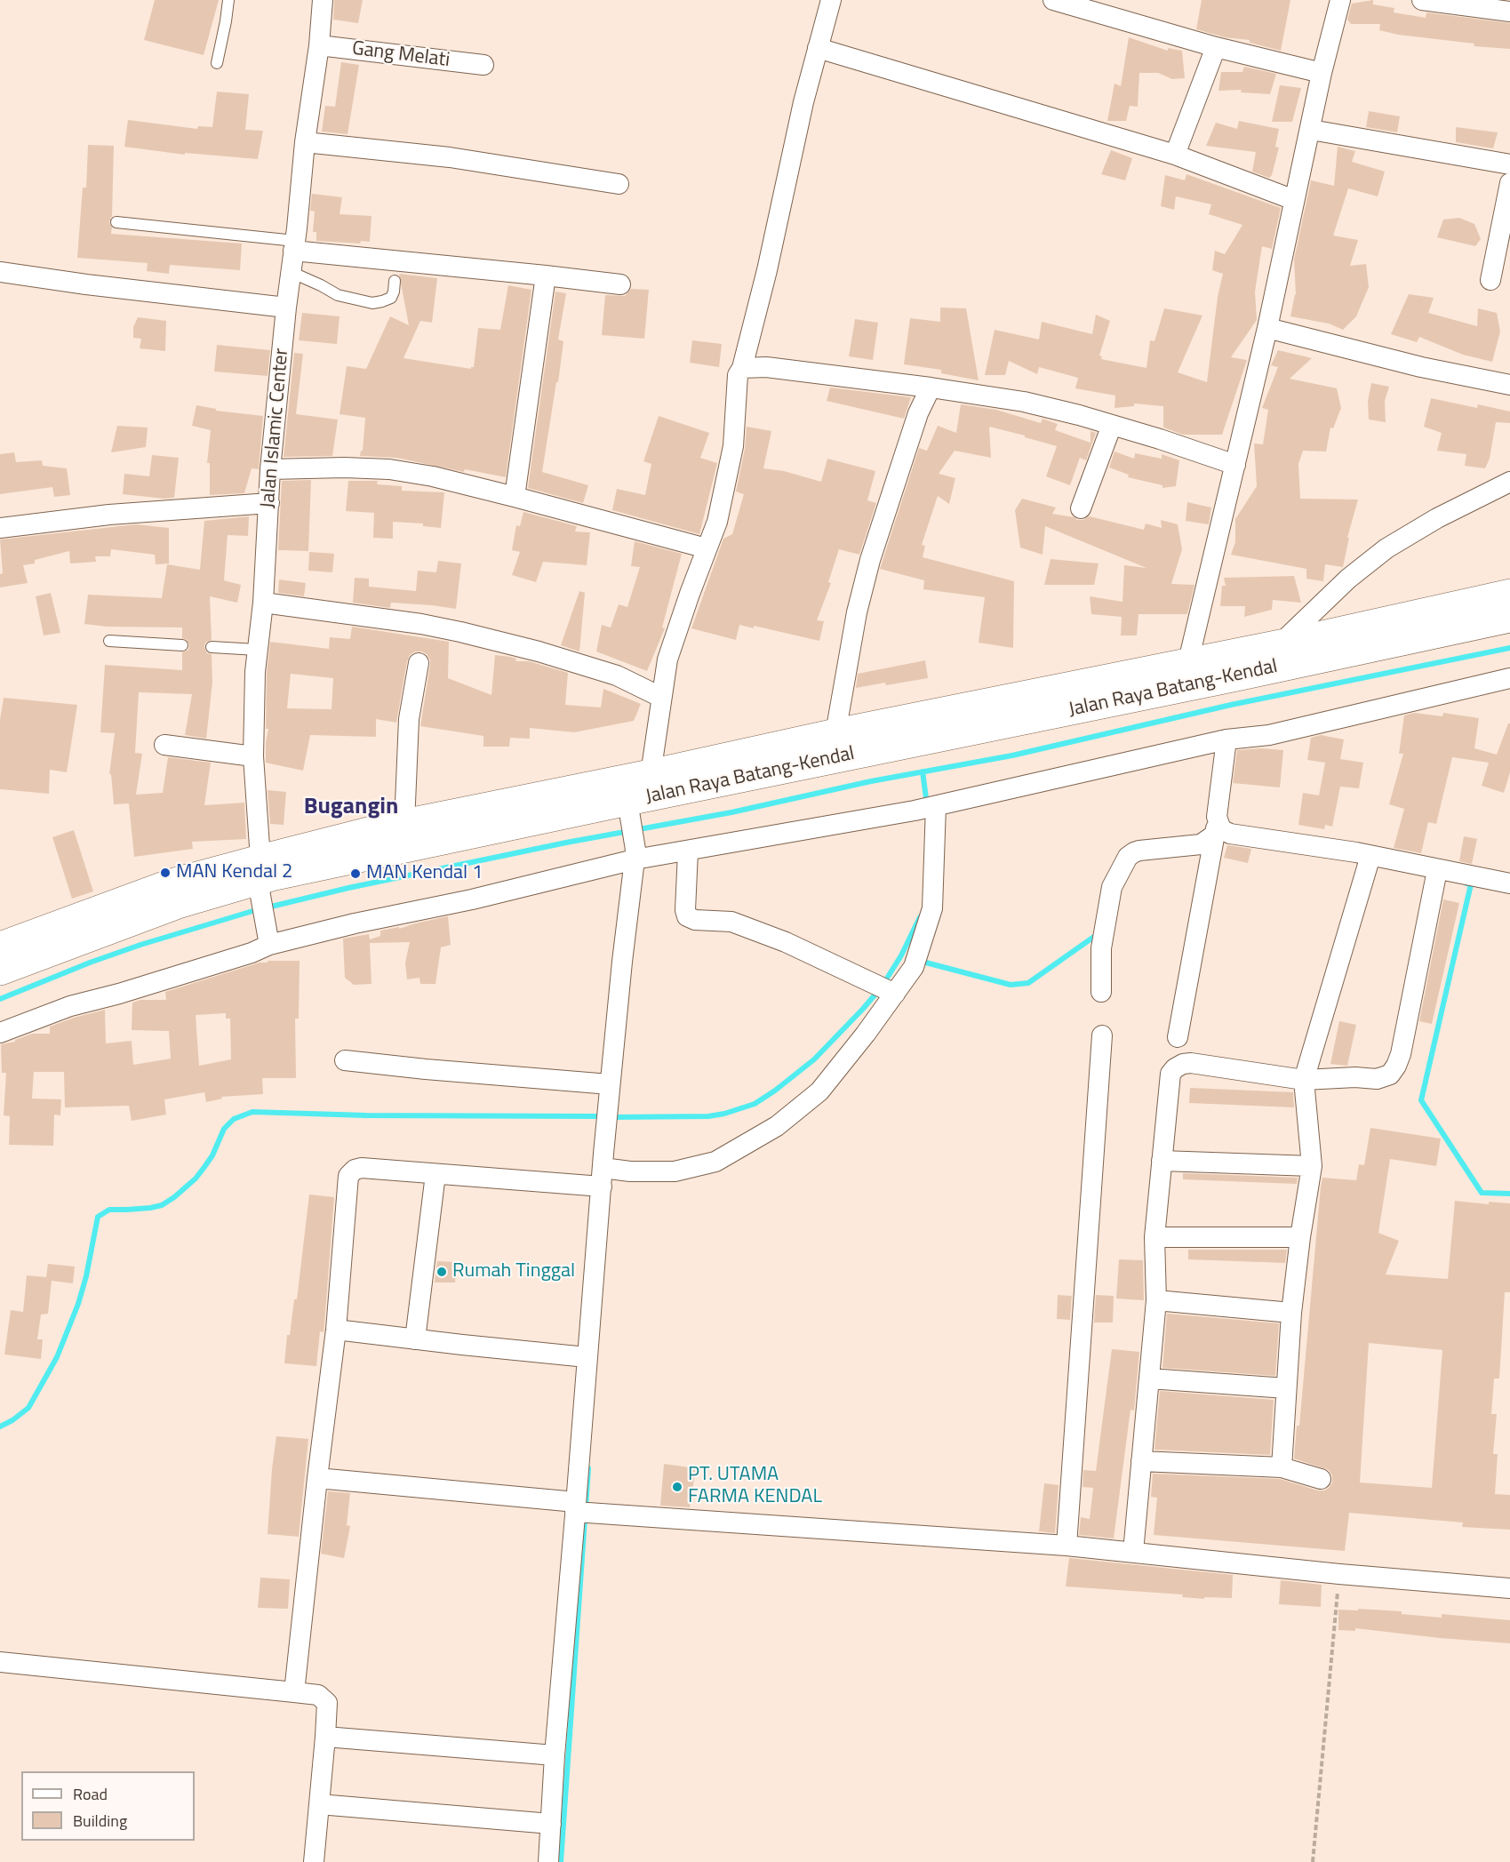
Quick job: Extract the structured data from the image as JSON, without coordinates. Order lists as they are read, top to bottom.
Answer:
{
  "streets": {
    "highway": ["Jalan Raya Batang-Kendal"],
    "street": ["Gang Melati", "Jalan Islamic Center"]
  },
  "crossings": [
    ["Gang Melati", "Jalan Islamic Center"],
    ["Jalan Islamic Center", "Jalan Raya Batang-Kendal"]
  ],
  "districts": ["Bugangin"],
  "places": [
    "MAN Kendal 2",
    "MAN Kendal 1",
    "Rumah Tinggal",
    "PT. UTAMA FARMA KENDAL"
  ],
  "legend": ["Road", "Building"]
}
